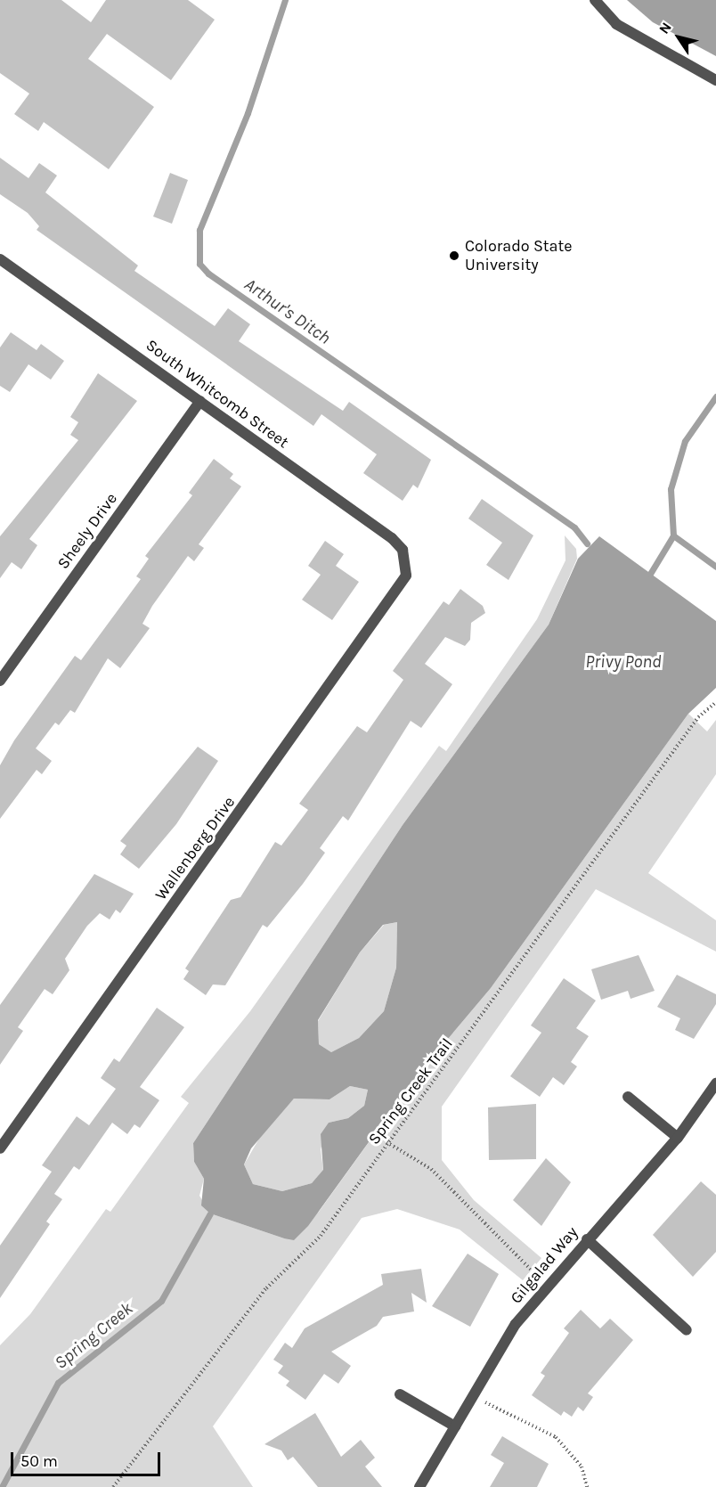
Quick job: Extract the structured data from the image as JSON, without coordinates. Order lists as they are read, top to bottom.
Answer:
{
  "streets": {
    "street": [
      "South Whitcomb Street",
      "Sheely Drive",
      "Wallenberg Drive",
      "Gilgalad Way"
    ],
    "path": ["Spring Creek Trail"]
  },
  "crossings": [
    ["South Whitcomb Street", "Sheely Drive"],
    ["South Whitcomb Street", "Wallenberg Drive"]
  ],
  "water": ["Arthur's Ditch", "Privy Pond", "Spring Creek"],
  "places": ["Colorado State University"],
  "scale_bar": "50 m",
  "north": "top left"
}
